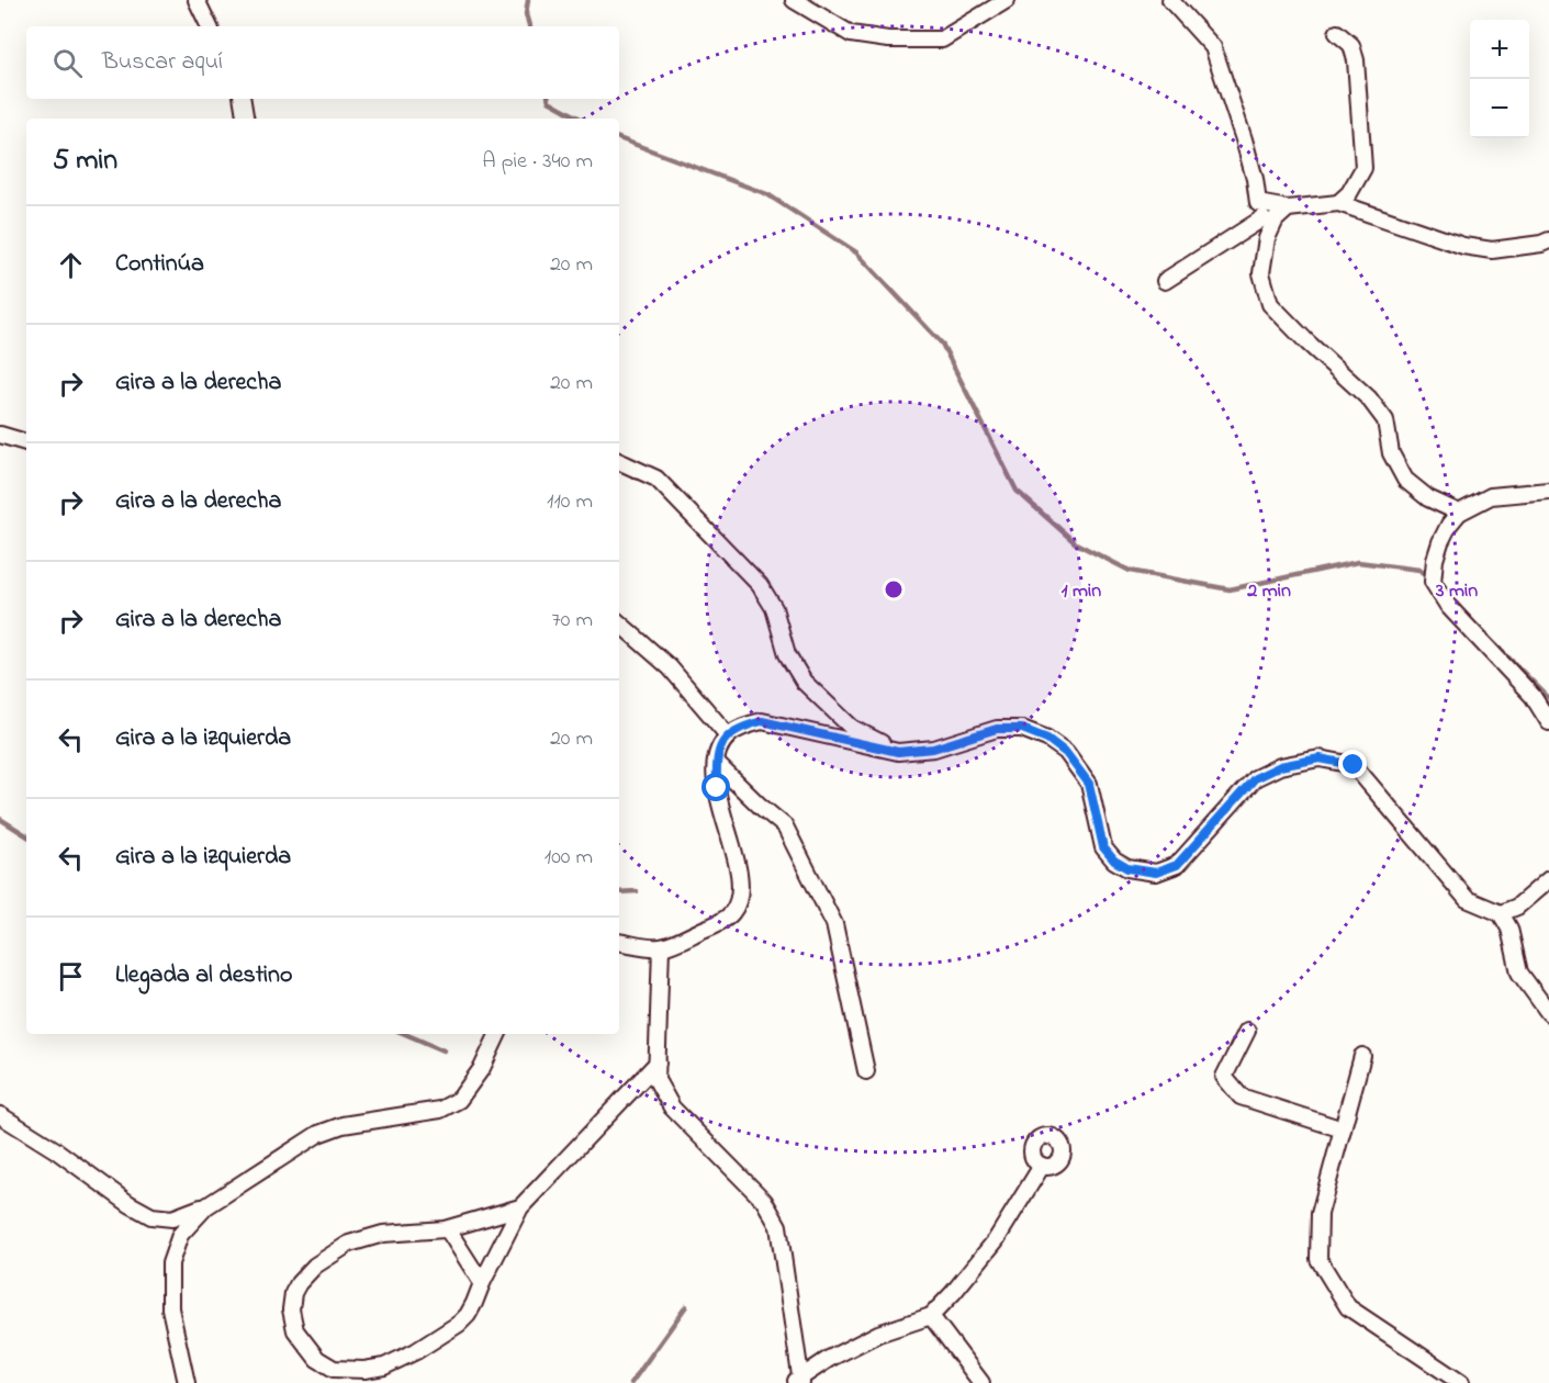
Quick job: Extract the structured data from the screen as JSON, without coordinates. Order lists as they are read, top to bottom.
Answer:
{
  "page": {
    "map_buttons": ["+", "−"],
    "search": "Buscar aquí",
    "heading": ["5 min", "A pie · 340 m"],
    "list": [
      ["Continúa", "20 m"],
      ["Gira a la derecha", "20 m"],
      ["Gira a la derecha", "110 m"],
      ["Gira a la derecha", "70 m"],
      ["Gira a la izquierda", "20 m"],
      ["Gira a la izquierda", "100 m"],
      "Llegada al destino"
    ]
  },
  "rings": ["1 min", "2 min", "3 min"]
}
